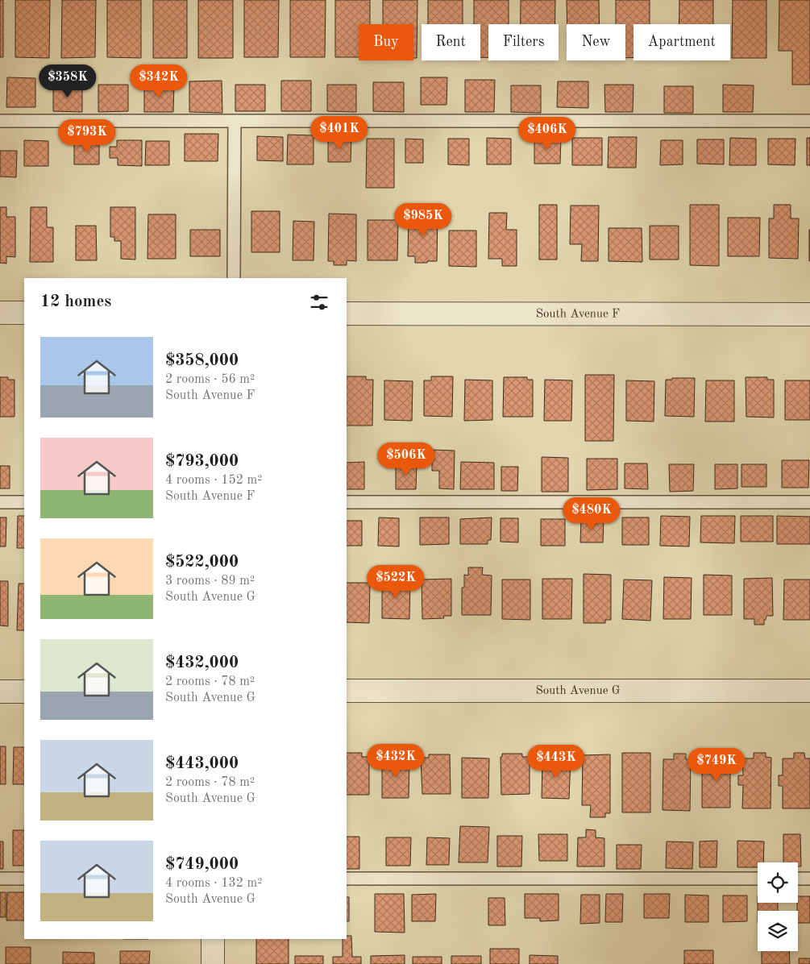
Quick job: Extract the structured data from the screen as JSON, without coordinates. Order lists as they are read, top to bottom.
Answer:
{
  "streets": {
    "street": ["South Avenue F", "South Avenue G"]
  },
  "page": {
    "chip": [
      "Buy",
      "Rent",
      "Filters",
      "New",
      "Apartment"
    ],
    "price": [
      "$358K",
      "$342K",
      "$401K",
      "$406K",
      "$793K",
      "$985K",
      "$506K",
      "$480K",
      "$522K",
      "$432K",
      "$443K",
      "$749K"
    ],
    "heading": "12 homes",
    "list": [
      {
        "name": "$358,000",
        "note": "2 rooms · 56 m² · South Avenue F"
      },
      {
        "name": "$793,000",
        "note": "4 rooms · 152 m² · South Avenue F"
      },
      {
        "name": "$522,000",
        "note": "3 rooms · 89 m² · South Avenue G"
      },
      {
        "name": "$432,000",
        "note": "2 rooms · 78 m² · South Avenue G"
      },
      {
        "name": "$443,000",
        "note": "2 rooms · 78 m² · South Avenue G"
      },
      {
        "name": "$749,000",
        "note": "4 rooms · 132 m² · South Avenue G"
      }
    ]
  }
}
